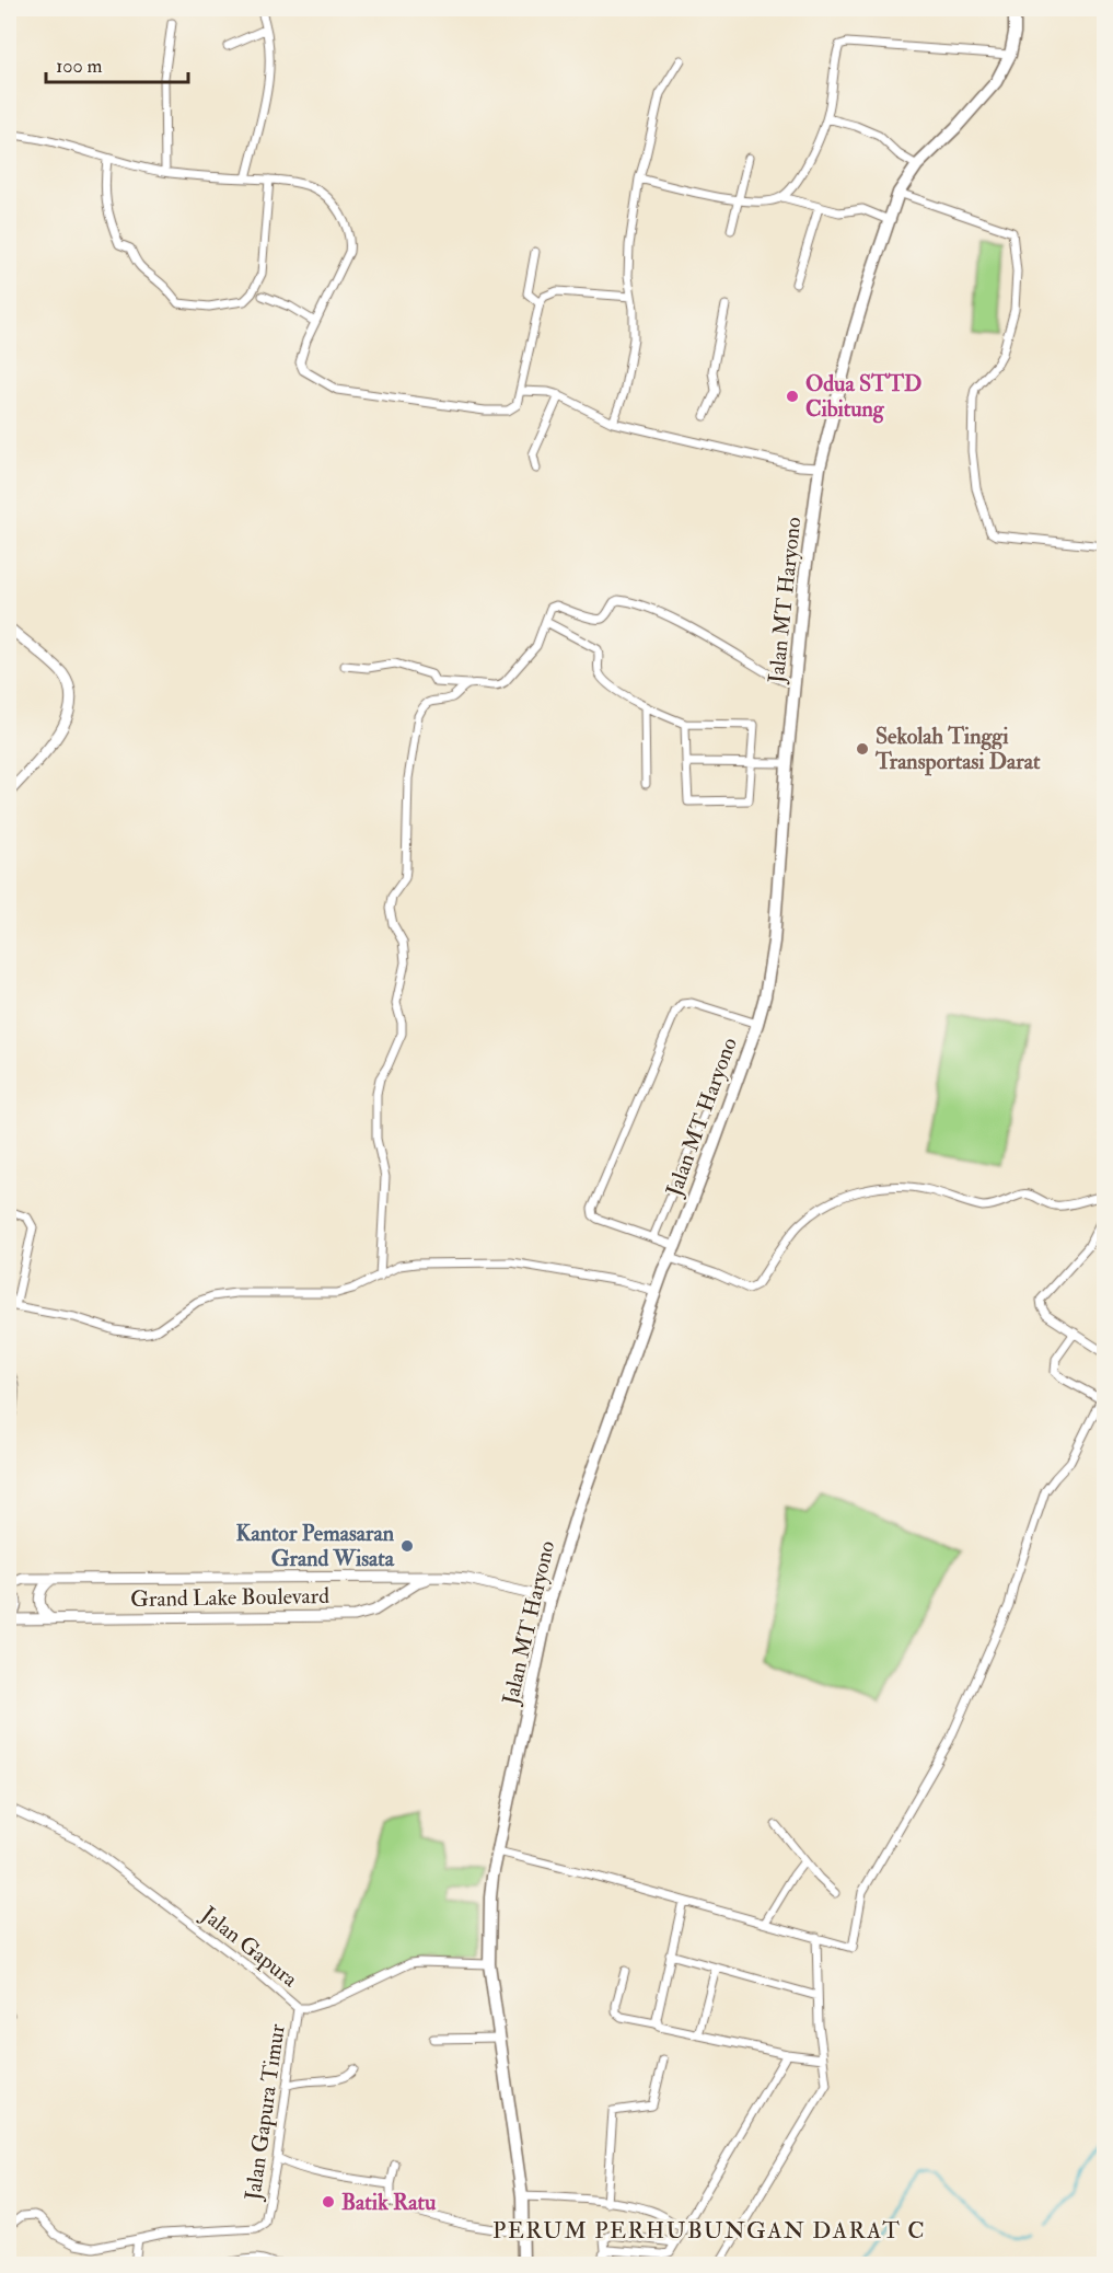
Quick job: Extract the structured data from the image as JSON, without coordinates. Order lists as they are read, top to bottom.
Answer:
{
  "streets": {
    "main road": ["Jalan MT Haryono"],
    "street": ["Grand Lake Boulevard", "Jalan Gapura", "Jalan Gapura Timur"]
  },
  "crossings": [
    ["Jalan MT Haryono", "Grand Lake Boulevard"],
    ["Jalan MT Haryono", "Jalan Gapura"],
    ["Jalan Gapura", "Jalan Gapura Timur"]
  ],
  "districts": ["PERUM PERHUBUNGAN DARAT C"],
  "places": [
    "Odua STTD Cibitung",
    "Sekolah Tinggi Transportasi Darat",
    "Kantor Pemasaran Grand Wisata",
    "Batik Ratu"
  ],
  "scale_bar": "100 m"
}
